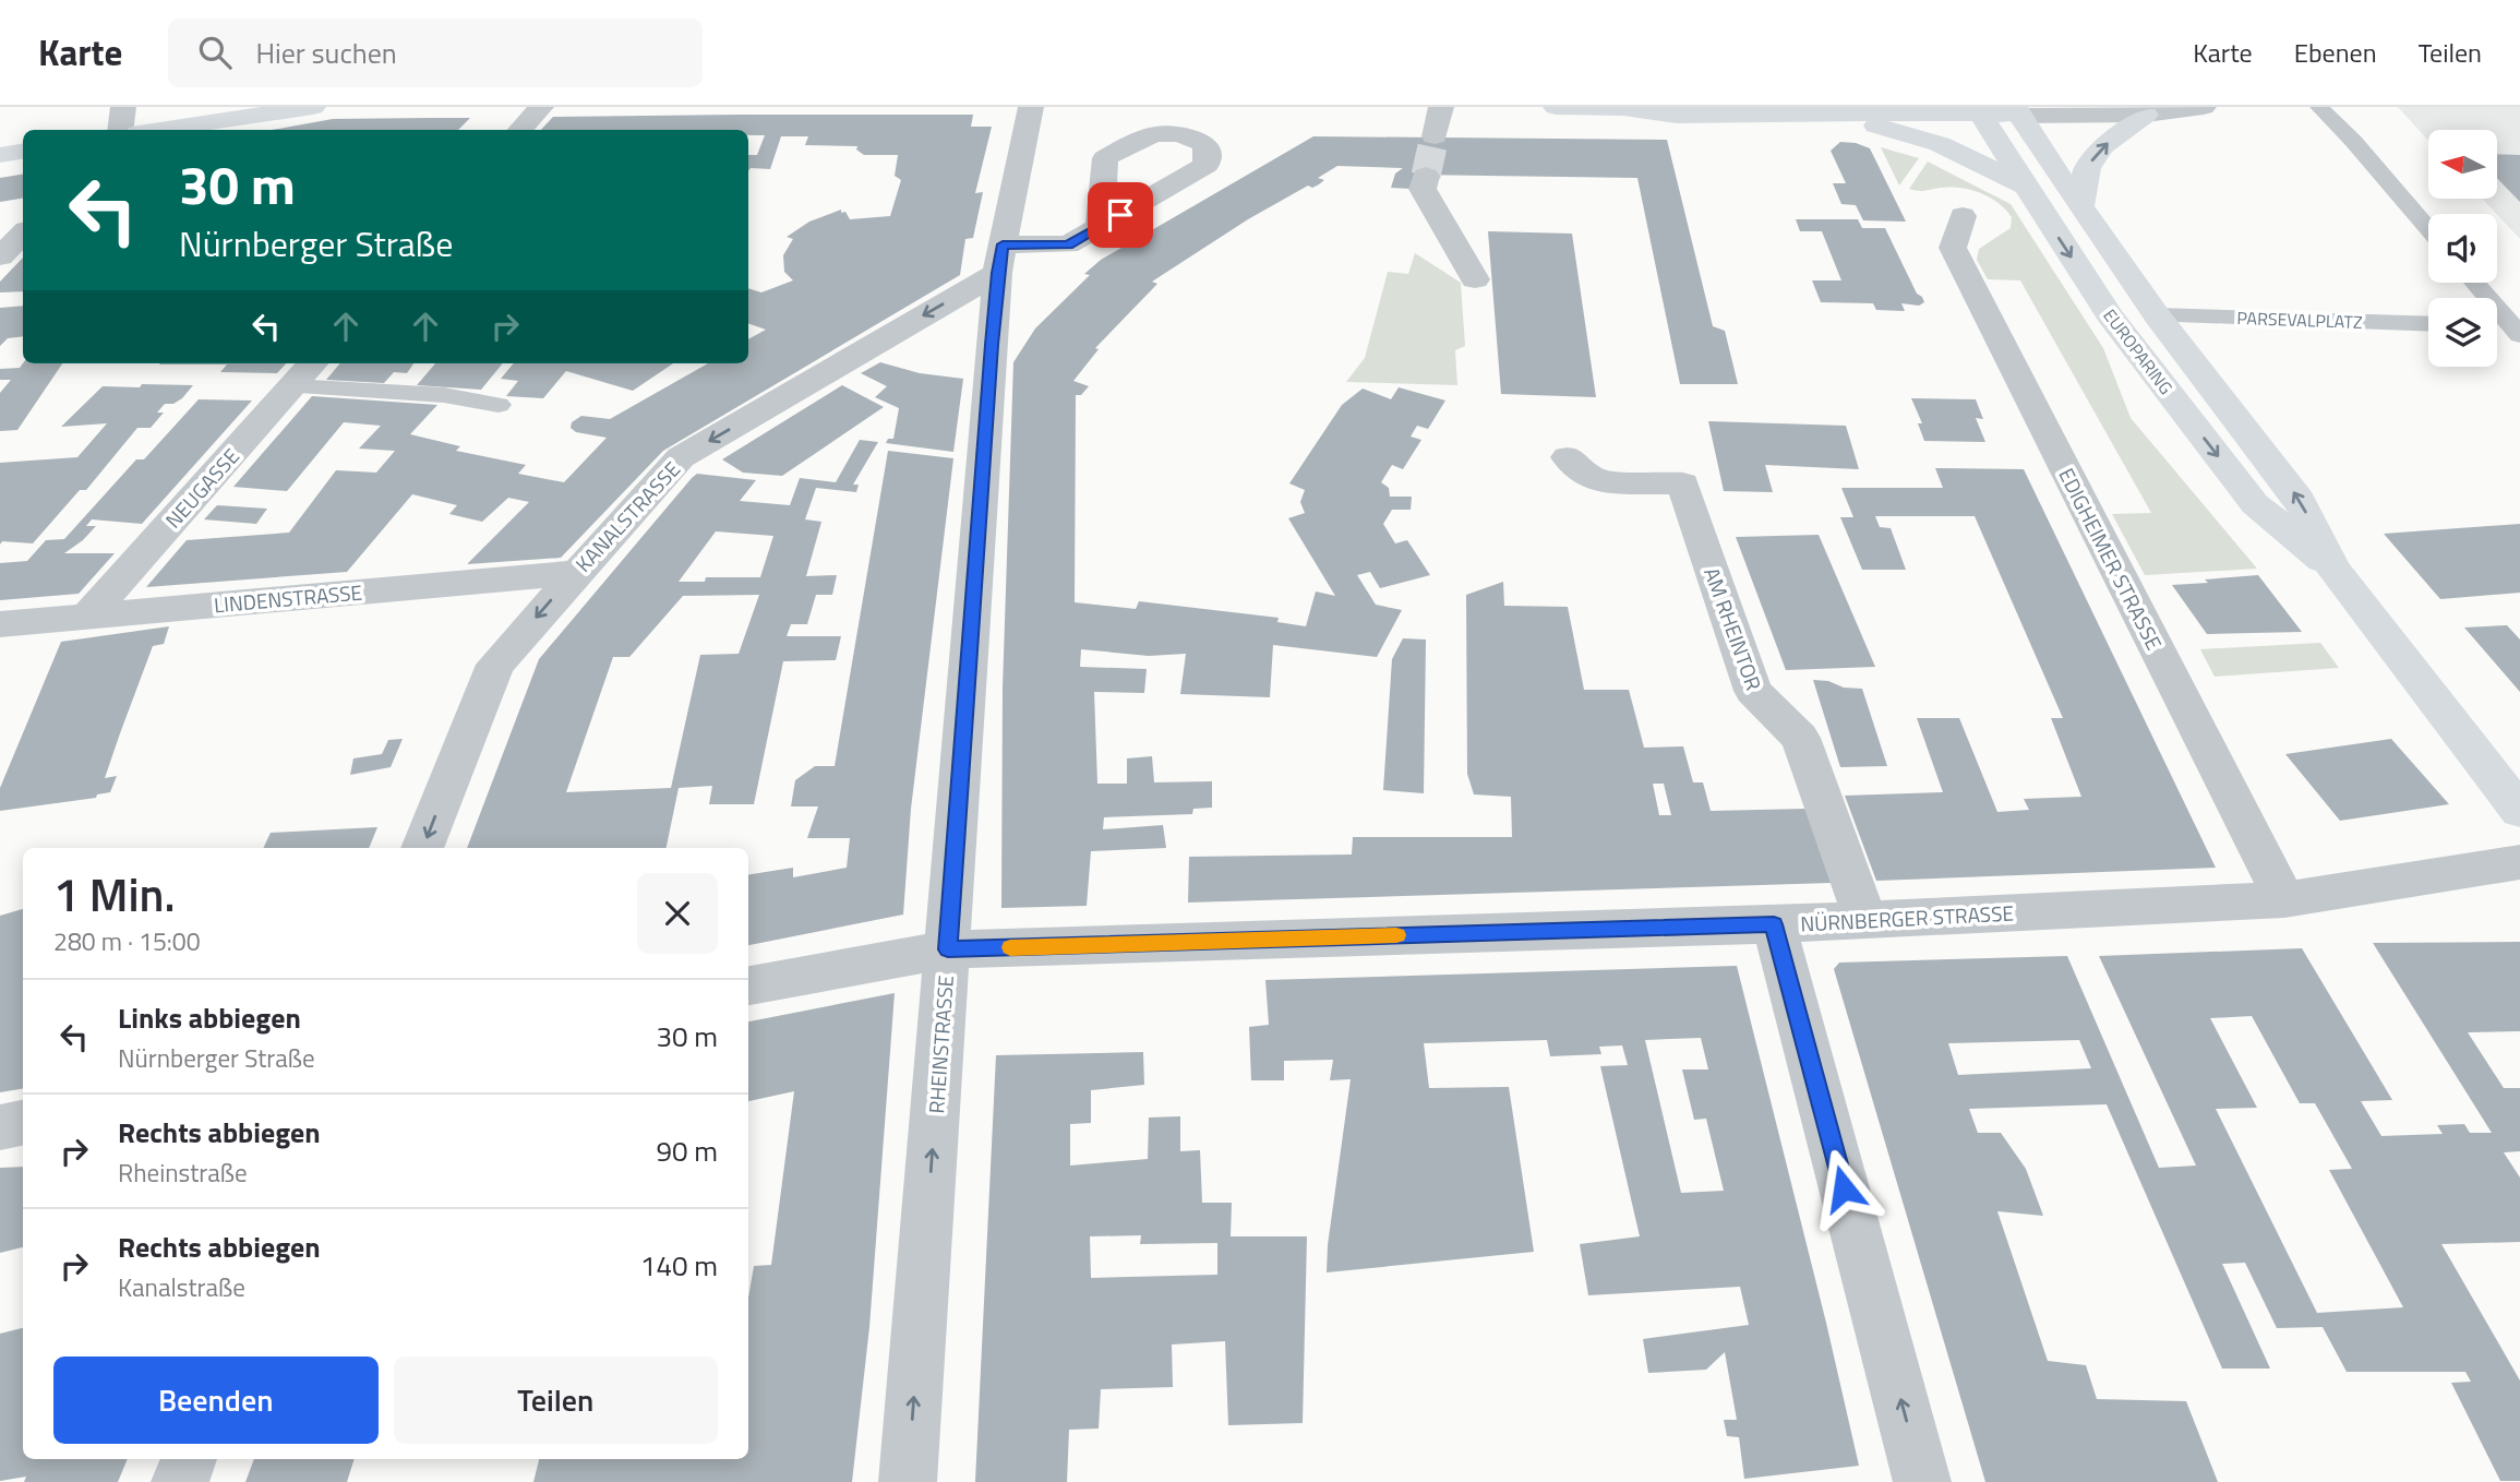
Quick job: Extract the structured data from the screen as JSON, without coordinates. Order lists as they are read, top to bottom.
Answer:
{
  "streets": {
    "main road": ["EUROPARING"],
    "street": [
      "NEUGASSE",
      "KANALSTRASSE",
      "EDIGHEIMER STRASSE",
      "LINDENSTRASSE",
      "AM RHEINTOR",
      "NÜRNBERGER STRASSE",
      "RHEINSTRASSE"
    ],
    "lane": ["PARSEVALPLATZ"]
  },
  "crossings": [
    ["PARSEVALPLATZ", "EUROPARING"],
    ["NEUGASSE", "LINDENSTRASSE"],
    ["KANALSTRASSE", "LINDENSTRASSE"],
    ["KANALSTRASSE", "RHEINSTRASSE"],
    ["EDIGHEIMER STRASSE", "NÜRNBERGER STRASSE"],
    ["AM RHEINTOR", "NÜRNBERGER STRASSE"],
    ["NÜRNBERGER STRASSE", "RHEINSTRASSE"]
  ],
  "one_way": ["KANALSTRASSE", "RHEINSTRASSE"],
  "north": "left",
  "page": {
    "header": "Karte",
    "search": "Hier suchen",
    "nav": ["Karte", "Ebenen", "Teilen"],
    "turn": ["30 m", "Nürnberger Straße"],
    "heading": ["1 Min.", "280 m · 15:00"],
    "list": [
      {
        "name": "Links abbiegen",
        "note": "Nürnberger Straße",
        "value": "30 m"
      },
      {
        "name": "Rechts abbiegen",
        "note": "Rheinstraße",
        "value": "90 m"
      },
      {
        "name": "Rechts abbiegen",
        "note": "Kanalstraße",
        "value": "140 m"
      }
    ],
    "buttons": ["Beenden", "Teilen"]
  }
}
